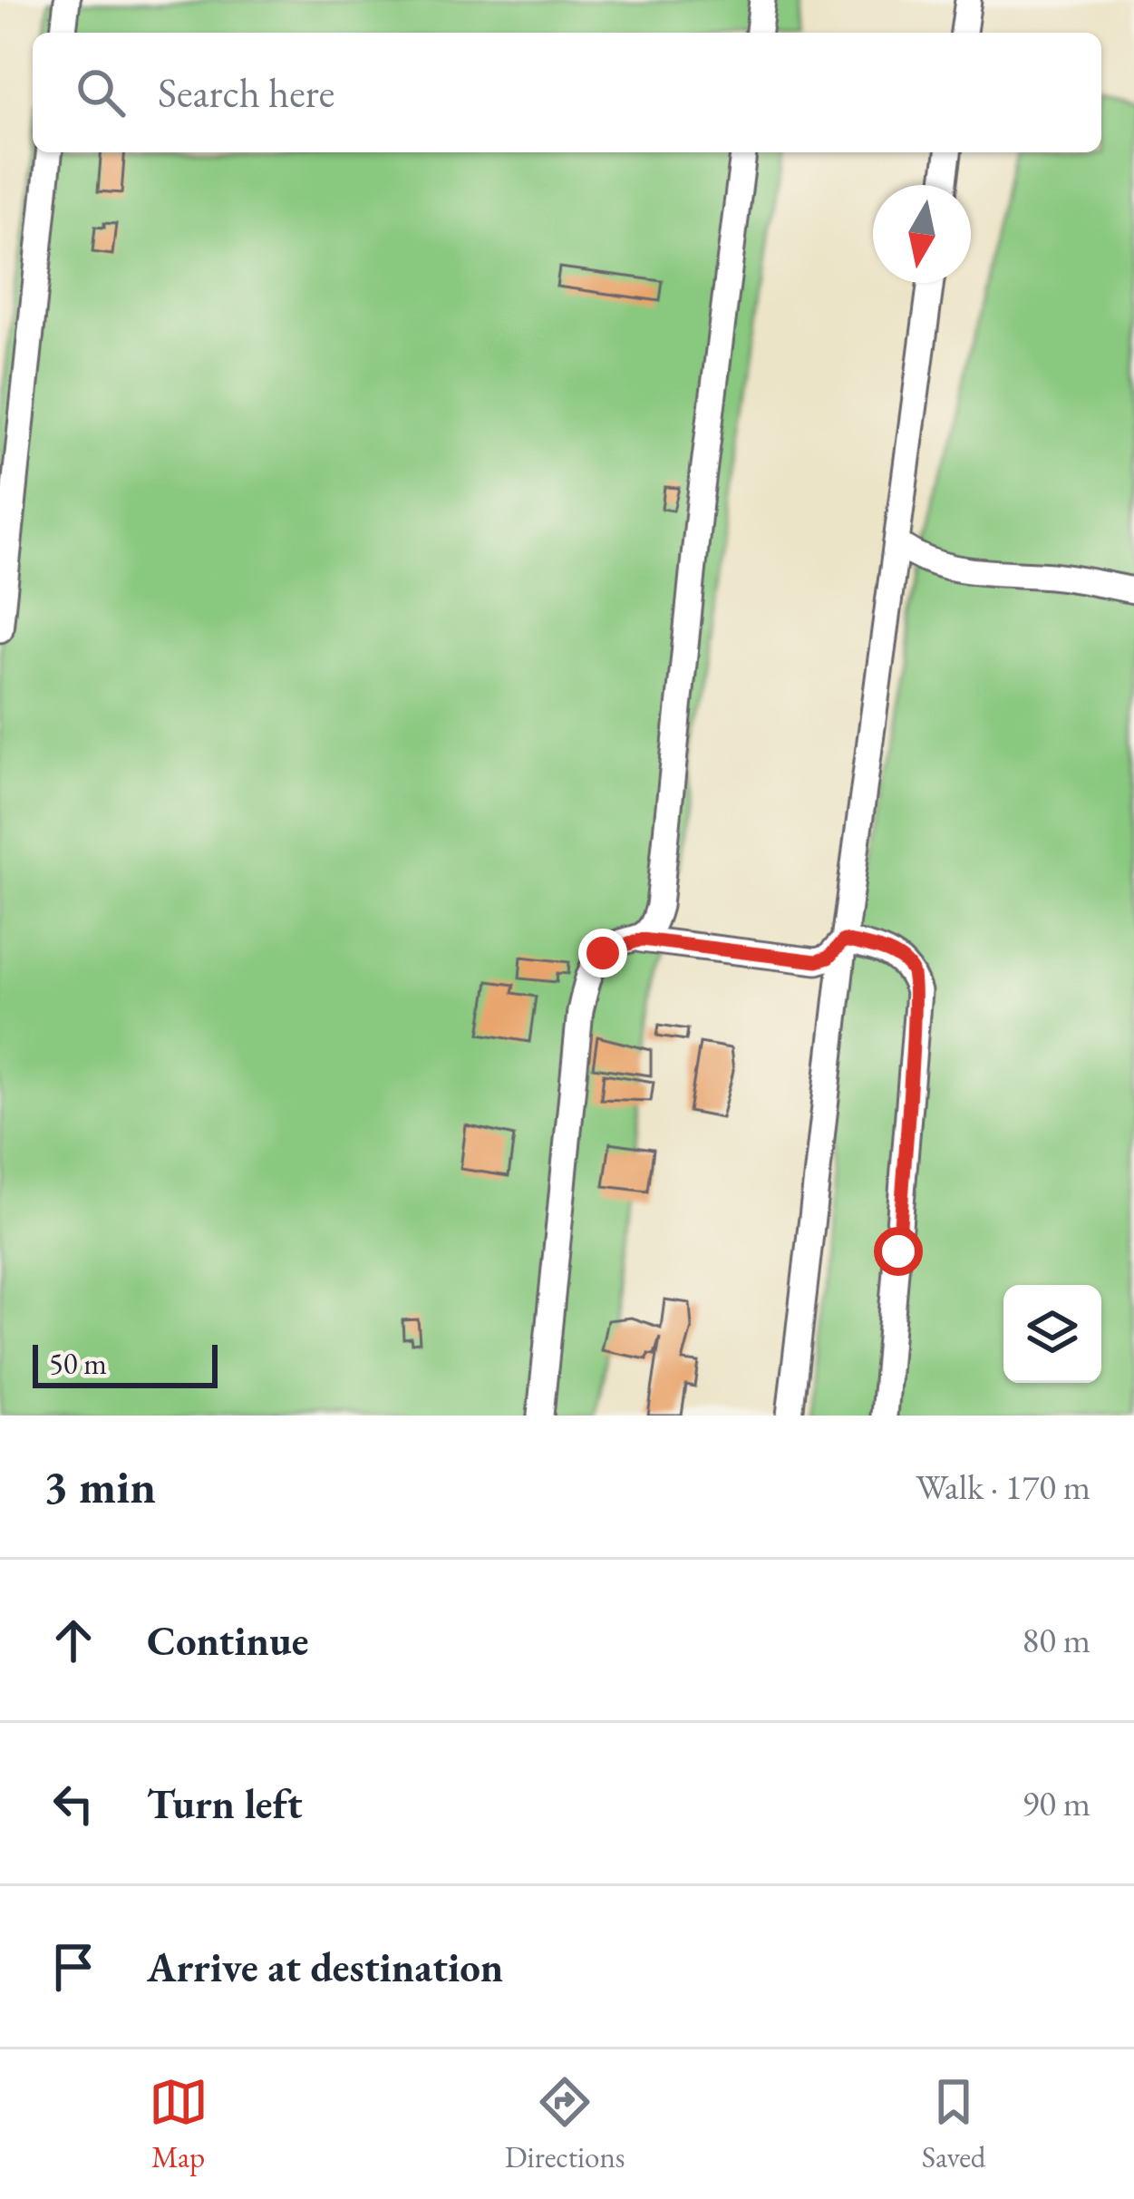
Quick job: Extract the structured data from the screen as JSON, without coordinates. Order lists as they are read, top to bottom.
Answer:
{
  "scale_bar": "50 m",
  "north": "bottom",
  "page": {
    "search": "Search here",
    "scale": "50 m",
    "heading": ["3 min", "Walk · 170 m"],
    "list": [
      ["Continue", "80 m"],
      ["Turn left", "90 m"],
      "Arrive at destination"
    ],
    "nav": ["Map", "Directions", "Saved"]
  }
}
